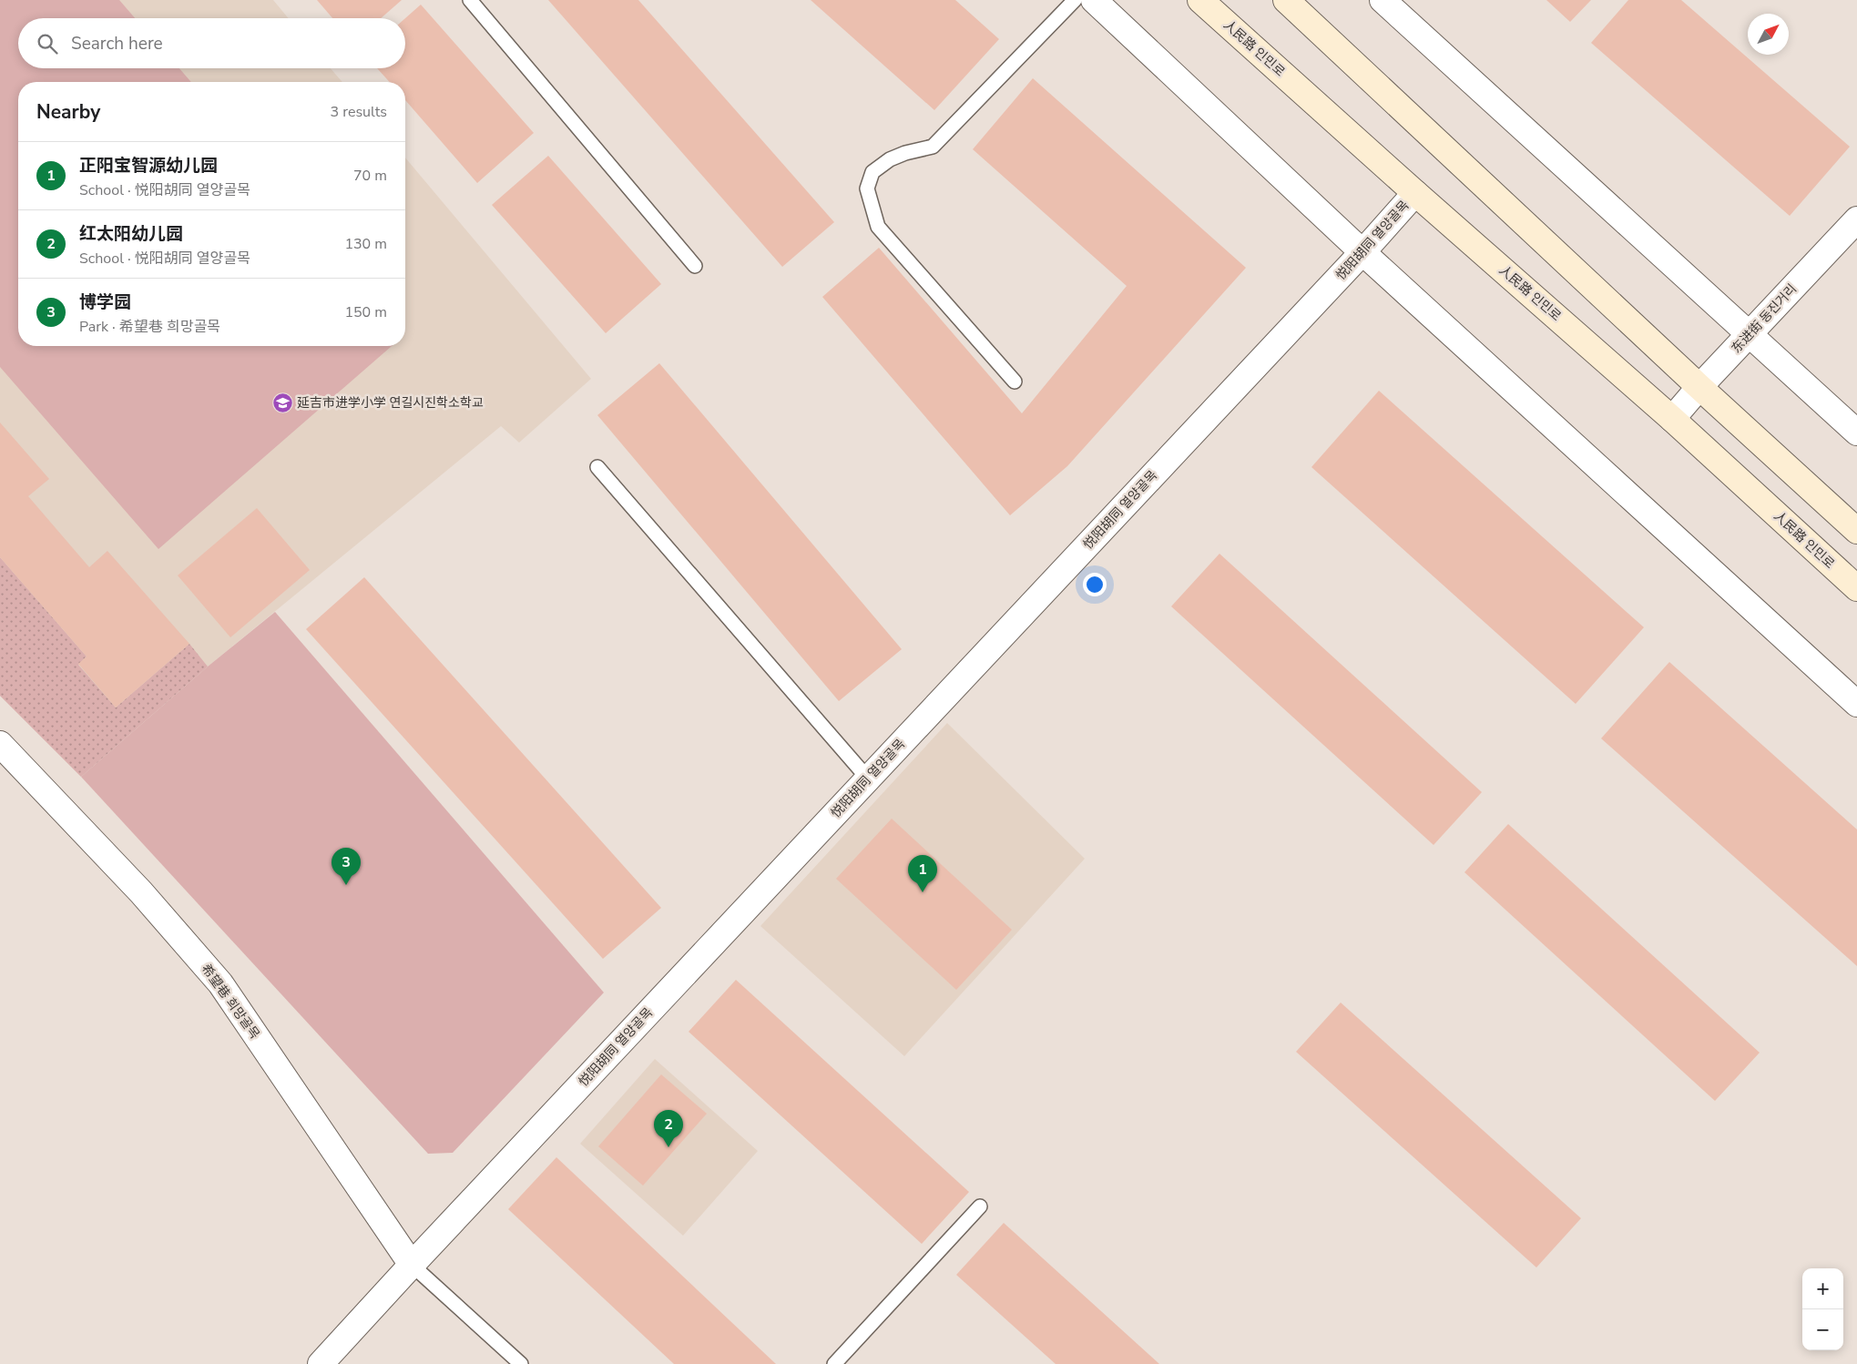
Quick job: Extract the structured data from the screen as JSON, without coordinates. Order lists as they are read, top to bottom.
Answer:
{
  "streets": {
    "main road": ["人民路 인민로"],
    "street": ["悦阳胡同 열양골목", "东进街 동진거리", "希望巷 희망골목"]
  },
  "crossings": [
    ["人民路 인민로", "悦阳胡同 열양골목"],
    ["人民路 인민로", "东进街 동진거리"],
    ["悦阳胡同 열양골목", "希望巷 희망골목"]
  ],
  "places": {
    "school or university": ["延吉市进学小学 연길시진학소학교"]
  },
  "north": "top right",
  "page": {
    "search": "Search here",
    "heading": ["Nearby", "3 results"],
    "list": [
      {
        "mark": "1",
        "name": "正阳宝智源幼儿园",
        "note": "School · 悦阳胡同 열양골목",
        "value": "70 m"
      },
      {
        "mark": "2",
        "name": "红太阳幼儿园",
        "note": "School · 悦阳胡同 열양골목",
        "value": "130 m"
      },
      {
        "mark": "3",
        "name": "博学园",
        "note": "Park · 希望巷 희망골목",
        "value": "150 m"
      }
    ],
    "pins": ["3", "1", "2"],
    "map_buttons": ["+", "−"]
  }
}
